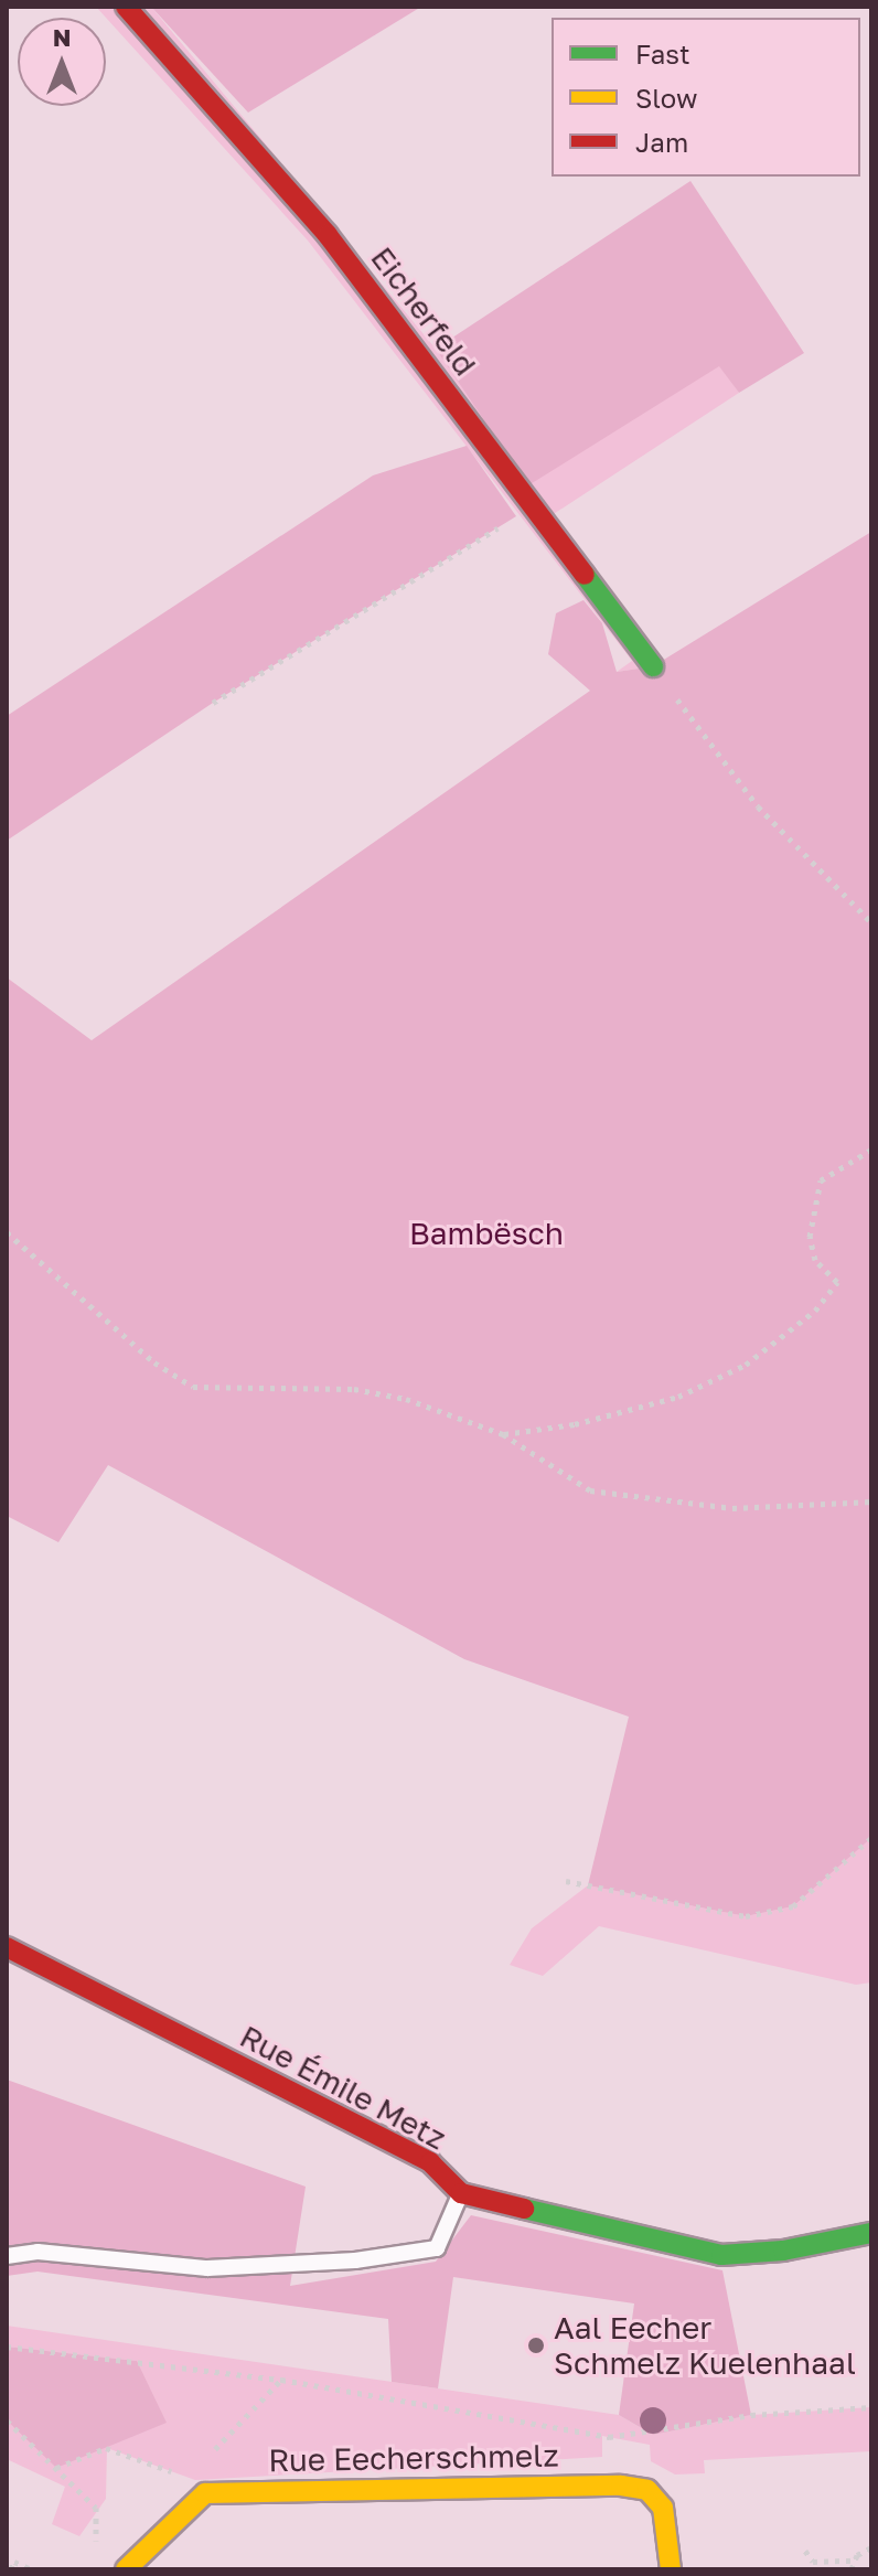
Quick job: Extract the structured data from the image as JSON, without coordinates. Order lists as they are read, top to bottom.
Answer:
{
  "streets": {
    "street": ["Eicherfeld", "Rue Émile Metz", "Rue Eecherschmelz"]
  },
  "parks": ["Bambësch"],
  "places": ["Aal Eecher Schmelz Kuelenhaal"],
  "legend": ["Fast", "Slow", "Jam"],
  "north": "top"
}
